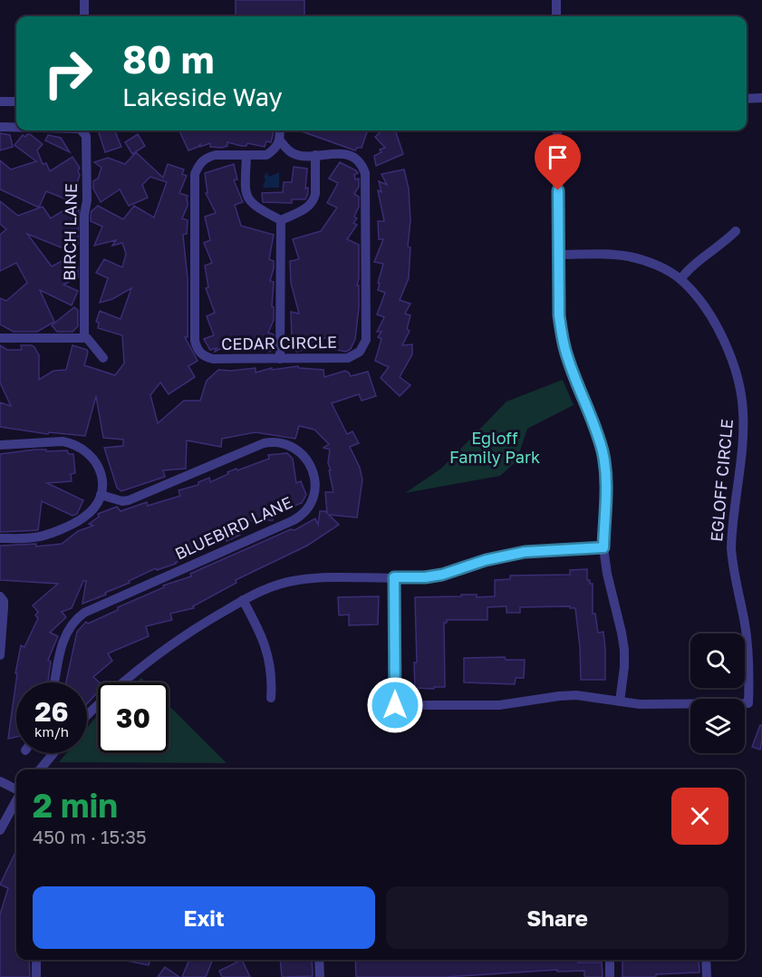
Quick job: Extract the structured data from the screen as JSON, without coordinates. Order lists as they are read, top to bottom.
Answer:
{
  "streets": {
    "street": [
      "BIRCH LANE",
      "CEDAR CIRCLE",
      "EGLOFF CIRCLE",
      "BLUEBIRD LANE"
    ]
  },
  "parks": ["Egloff Family Park"],
  "page": {
    "turn": ["80 m", "Lakeside Way"],
    "speed": "26 km/h",
    "limit": "30",
    "heading": ["2 min", "450 m · 15:35"],
    "buttons": ["Exit", "Share"]
  }
}
